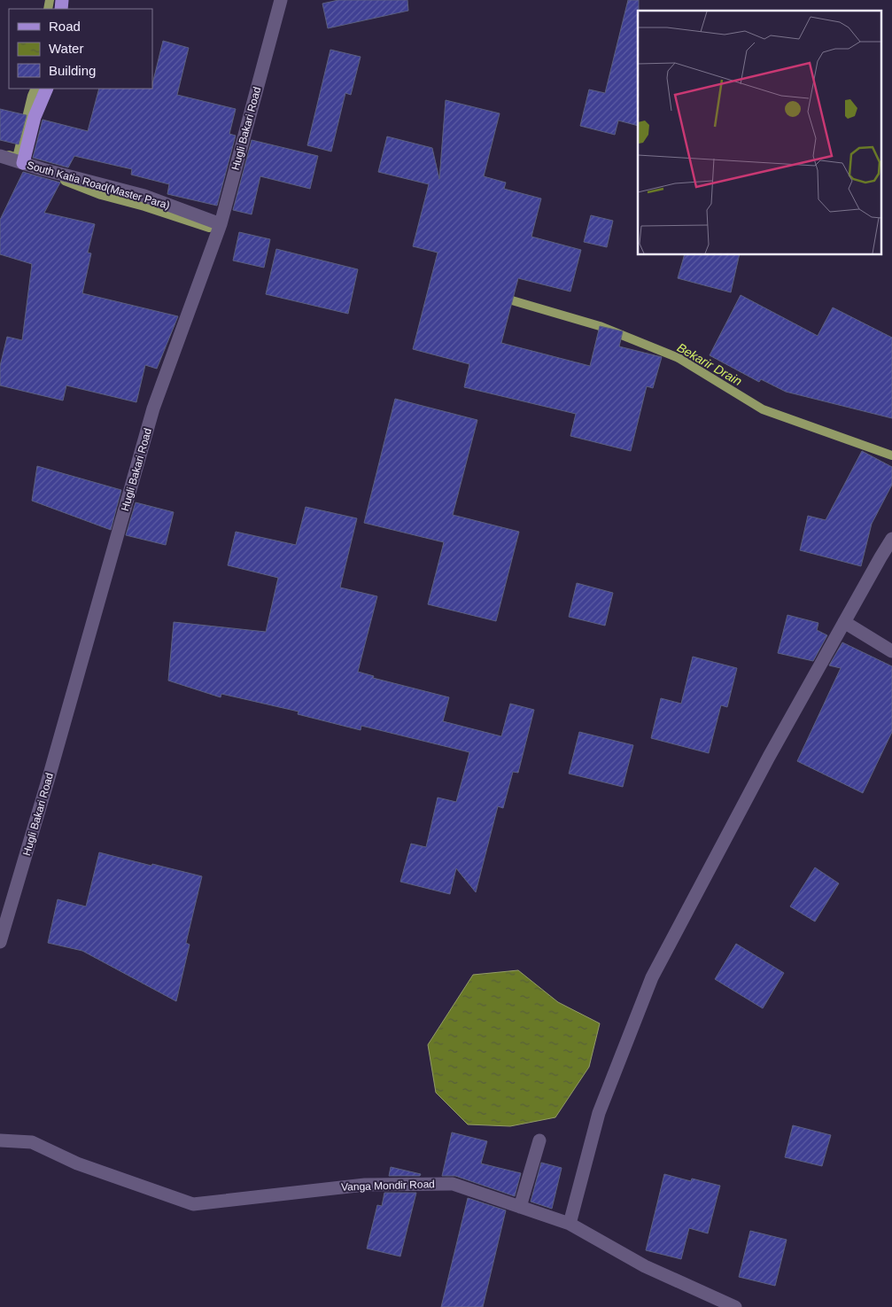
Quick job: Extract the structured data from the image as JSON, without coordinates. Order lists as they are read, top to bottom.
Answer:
{
  "streets": {
    "street": ["Hugli Bakari Road", "South Katia Road(Master Para)", "Vanga Mondir Road"]
  },
  "crossings": [
    ["Hugli Bakari Road", "South Katia Road(Master Para)"]
  ],
  "water": ["Bekarir Drain"],
  "legend": ["Road", "Water", "Building"]
}
